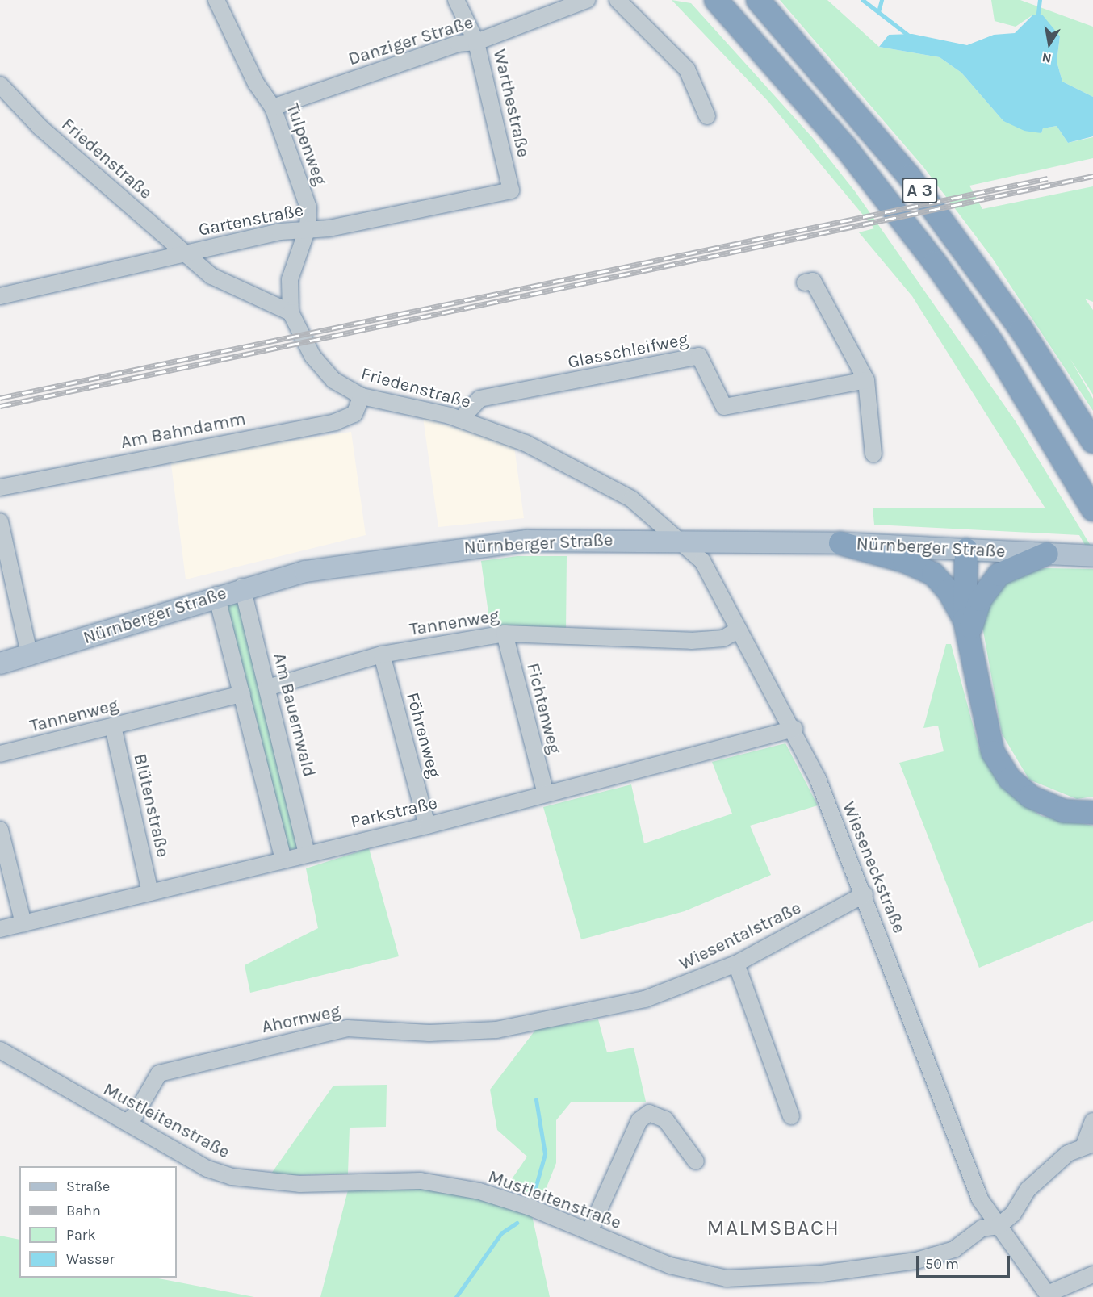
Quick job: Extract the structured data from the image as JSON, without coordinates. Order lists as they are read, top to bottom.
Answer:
{
  "streets": {
    "highway": ["A 3"],
    "main road": ["Nürnberger Straße"],
    "street": [
      "Danziger Straße",
      "Warthestraße",
      "Tulpenweg",
      "Friedenstraße",
      "Gartenstraße",
      "Glasschleifweg",
      "Am Bahndamm",
      "Tannenweg",
      "Fichtenweg",
      "Am Bauernwald",
      "Föhrenweg",
      "Blütenstraße",
      "Parkstraße",
      "Wieseneckstraße",
      "Wiesentalstraße",
      "Ahornweg",
      "Mustleitenstraße"
    ]
  },
  "crossings": [
    ["Danziger Straße", "Warthestraße"],
    ["Danziger Straße", "Tulpenweg"],
    ["Warthestraße", "Gartenstraße"],
    ["Tulpenweg", "Friedenstraße"],
    ["Tulpenweg", "Gartenstraße"],
    ["Friedenstraße", "Gartenstraße"],
    ["Friedenstraße", "Glasschleifweg"],
    ["Friedenstraße", "Am Bahndamm"],
    ["Friedenstraße", "Nürnberger Straße"],
    ["Friedenstraße", "Wieseneckstraße"],
    ["Nürnberger Straße", "Am Bauernwald"],
    ["Nürnberger Straße", "Wieseneckstraße"],
    ["Tannenweg", "Fichtenweg"],
    ["Tannenweg", "Am Bauernwald"],
    ["Tannenweg", "Föhrenweg"],
    ["Tannenweg", "Blütenstraße"],
    ["Tannenweg", "Wieseneckstraße"],
    ["Fichtenweg", "Parkstraße"],
    ["Am Bauernwald", "Parkstraße"],
    ["Föhrenweg", "Parkstraße"],
    ["Blütenstraße", "Parkstraße"],
    ["Parkstraße", "Wieseneckstraße"],
    ["Wieseneckstraße", "Wiesentalstraße"],
    ["Wieseneckstraße", "Mustleitenstraße"],
    ["Wiesentalstraße", "Ahornweg"],
    ["Ahornweg", "Mustleitenstraße"]
  ],
  "districts": ["MALMSBACH"],
  "legend": [
    "Straße",
    "Bahn",
    "Park",
    "Wasser"
  ],
  "scale_bar": "50 m",
  "north": "bottom"
}
